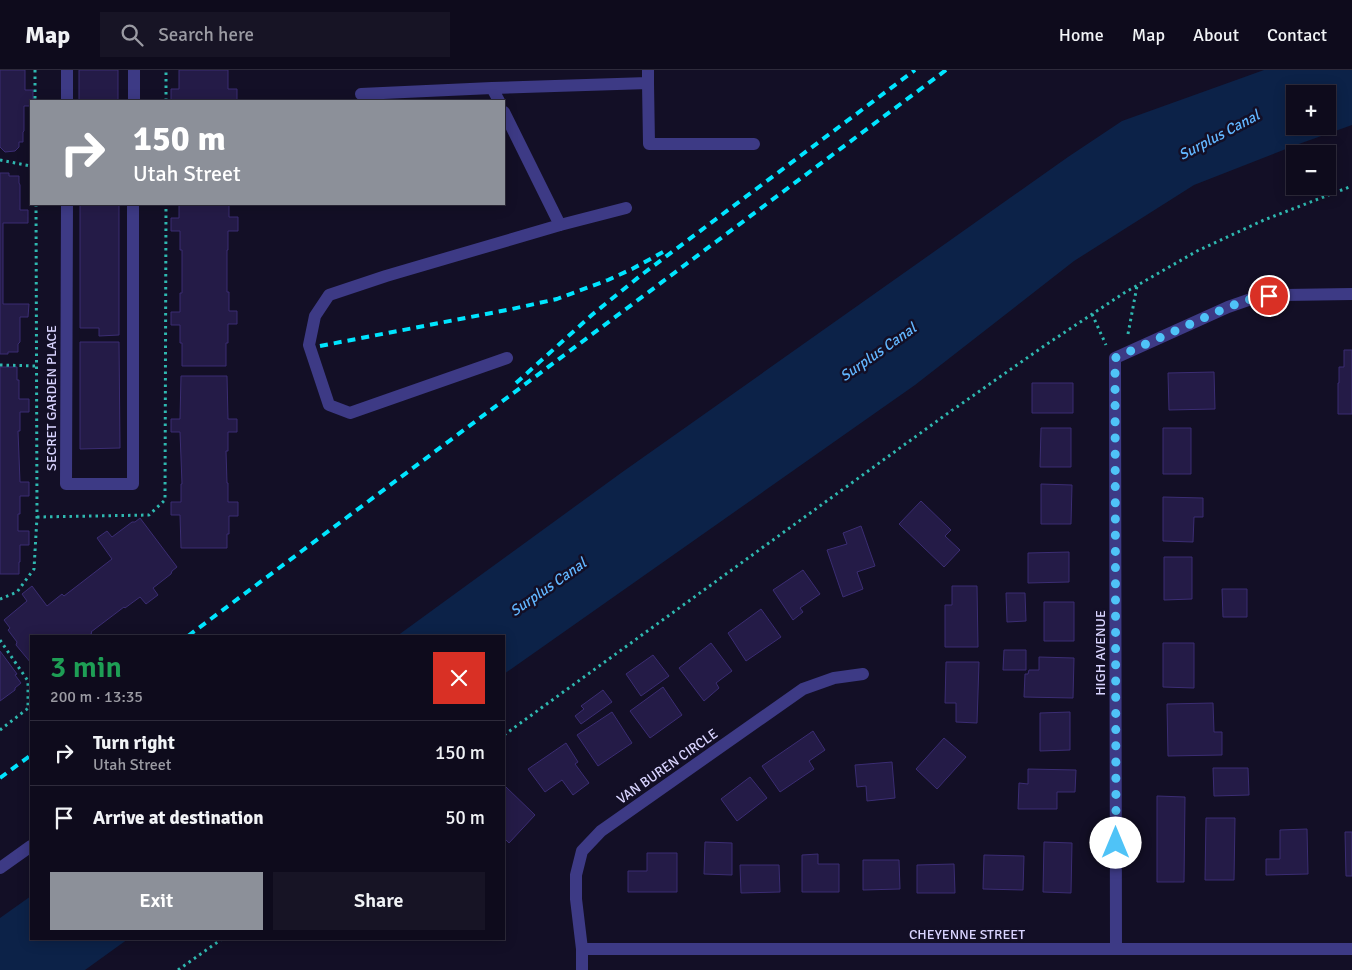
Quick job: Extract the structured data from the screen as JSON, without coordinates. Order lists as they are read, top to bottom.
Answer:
{
  "streets": {
    "street": [
      "SECRET GARDEN PLACE",
      "HIGH AVENUE",
      "VAN BUREN CIRCLE",
      "CHEYENNE STREET"
    ]
  },
  "crossings": [
    ["HIGH AVENUE", "CHEYENNE STREET"],
    ["VAN BUREN CIRCLE", "CHEYENNE STREET"]
  ],
  "water": ["Surplus Canal"],
  "page": {
    "header": "Map",
    "search": "Search here",
    "nav": [
      "Home",
      "Map",
      "About",
      "Contact"
    ],
    "map_buttons": ["+", "−"],
    "turn": ["150 m", "Utah Street"],
    "heading": ["3 min", "200 m · 13:35"],
    "list": [
      {
        "name": "Turn right",
        "note": "Utah Street",
        "value": "150 m"
      },
      {
        "name": "Arrive at destination",
        "value": "50 m"
      }
    ],
    "buttons": ["Exit", "Share"]
  }
}
